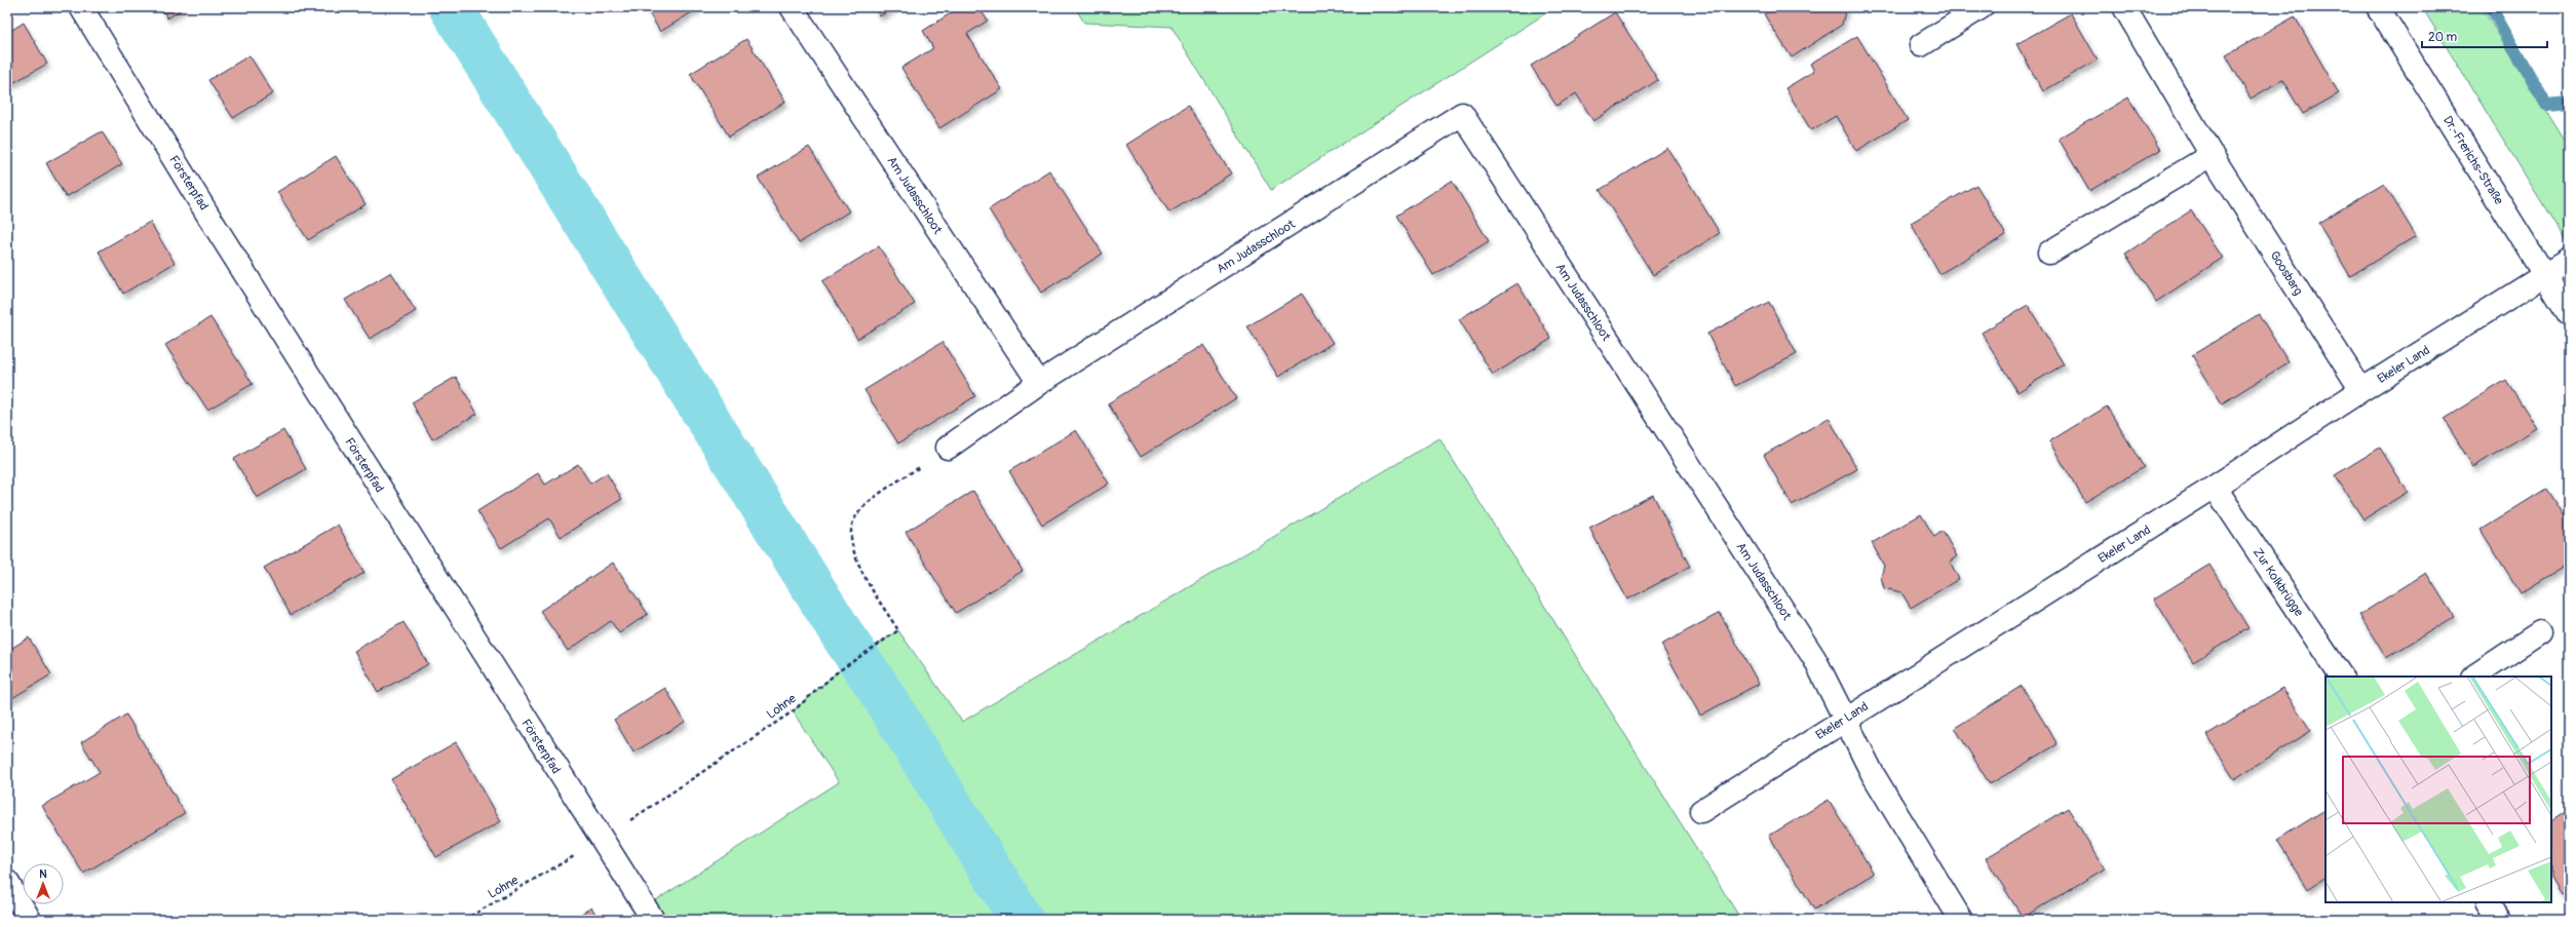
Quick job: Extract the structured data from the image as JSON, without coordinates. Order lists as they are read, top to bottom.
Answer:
{
  "streets": {
    "street": [
      "Dr.-Frerichs-Straße",
      "Försterpfad",
      "Am Judasschloot",
      "Goosbarg",
      "Ekeler Land",
      "Zur Kolkbrügge"
    ],
    "path": ["Lohne"]
  },
  "crossings": [
    ["Dr.-Frerichs-Straße", "Ekeler Land"],
    ["Försterpfad", "Lohne"],
    ["Am Judasschloot", "Ekeler Land"],
    ["Am Judasschloot", "Lohne"],
    ["Goosbarg", "Ekeler Land"],
    ["Ekeler Land", "Zur Kolkbrügge"]
  ],
  "scale_bar": "20 m",
  "north": "top"
}
